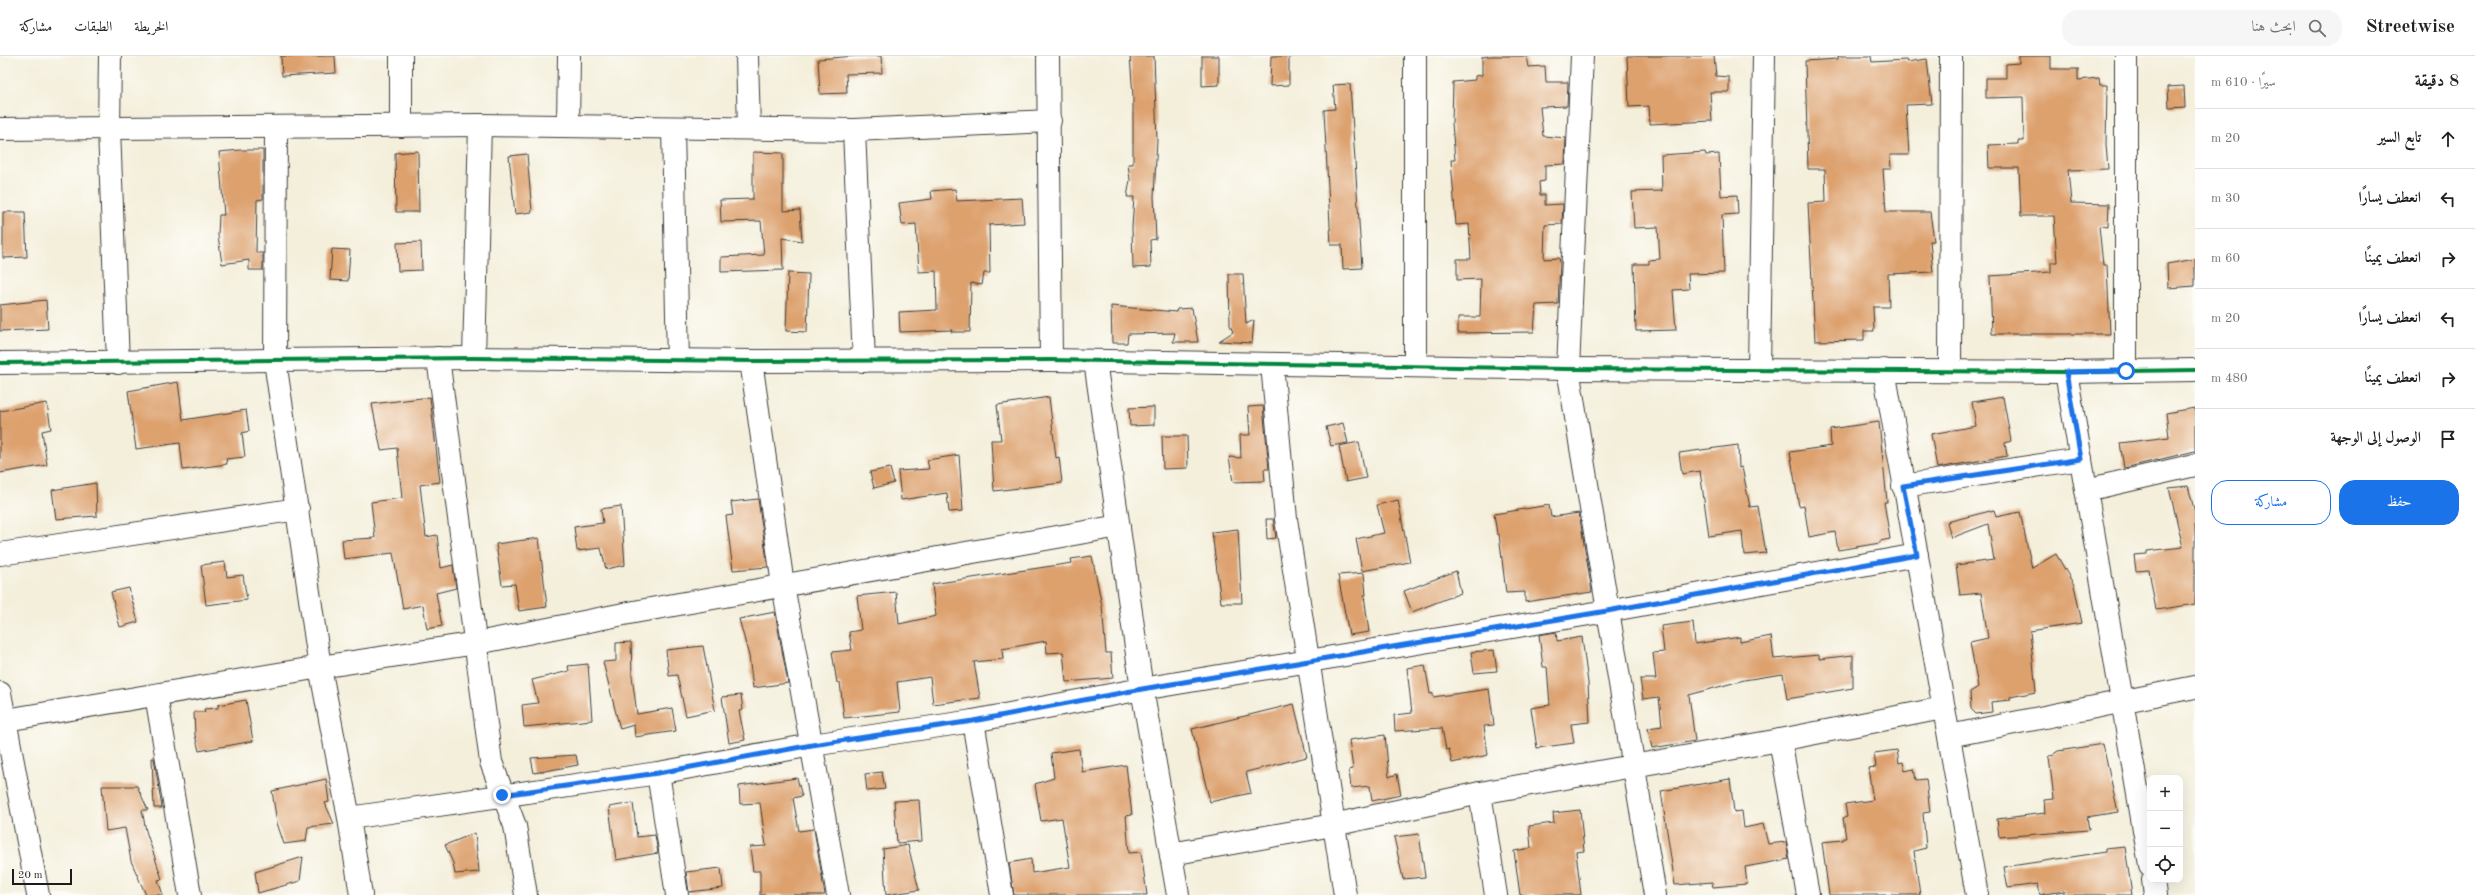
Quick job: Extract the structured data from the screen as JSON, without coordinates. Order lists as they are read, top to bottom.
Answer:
{
  "scale_bar": "20 m",
  "page": {
    "header": "Streetwise",
    "search": "ابحث هنا",
    "nav": ["الخريطة", "الطبقات", "مشاركة"],
    "heading": ["8 دقيقة", "سيرًا · 610 m"],
    "list": [
      ["تابع السير", "20 m"],
      ["انعطف يسارًا", "30 m"],
      ["انعطف يمينًا", "60 m"],
      ["انعطف يسارًا", "20 m"],
      ["انعطف يمينًا", "480 m"],
      "الوصول إلى الوجهة"
    ],
    "buttons": ["حفظ", "مشاركة"],
    "map_buttons": ["+", "−"],
    "scale": "20 m"
  }
}
